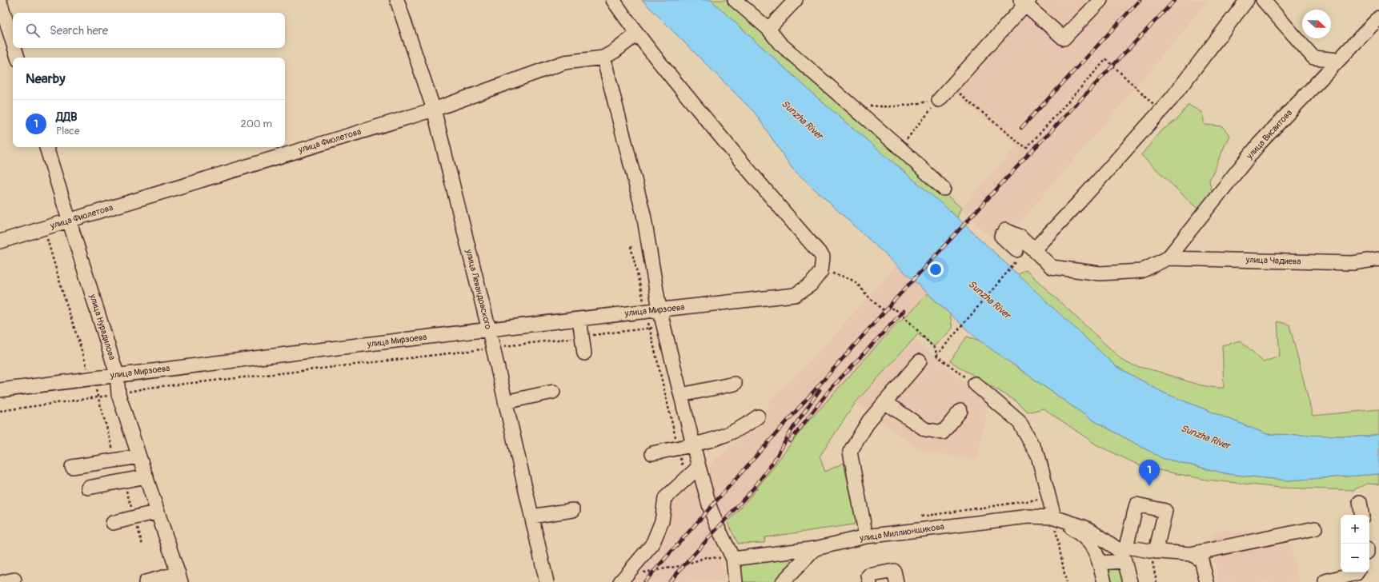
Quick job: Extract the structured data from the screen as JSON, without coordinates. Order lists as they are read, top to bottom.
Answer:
{
  "streets": {
    "street": [
      "улица Висаитова",
      "улица Фиолетова",
      "улица Чадиева",
      "улица Левандовского",
      "улица Мирзоева",
      "улица Нурадилова",
      "улица Миллионщикова"
    ]
  },
  "crossings": [
    ["улица Висаитова", "улица Чадиева"],
    ["улица Фиолетова", "улица Левандовского"],
    ["улица Фиолетова", "улица Нурадилова"],
    ["улица Левандовского", "улица Мирзоева"],
    ["улица Мирзоева", "улица Нурадилова"]
  ],
  "water": ["Sunzha River"],
  "north": "right",
  "page": {
    "search": "Search here",
    "heading": "Nearby",
    "list": [
      {
        "mark": "1",
        "name": "ДДВ",
        "note": "Place",
        "value": "200 m"
      }
    ],
    "pins": "1",
    "map_buttons": ["+", "−"]
  }
}
